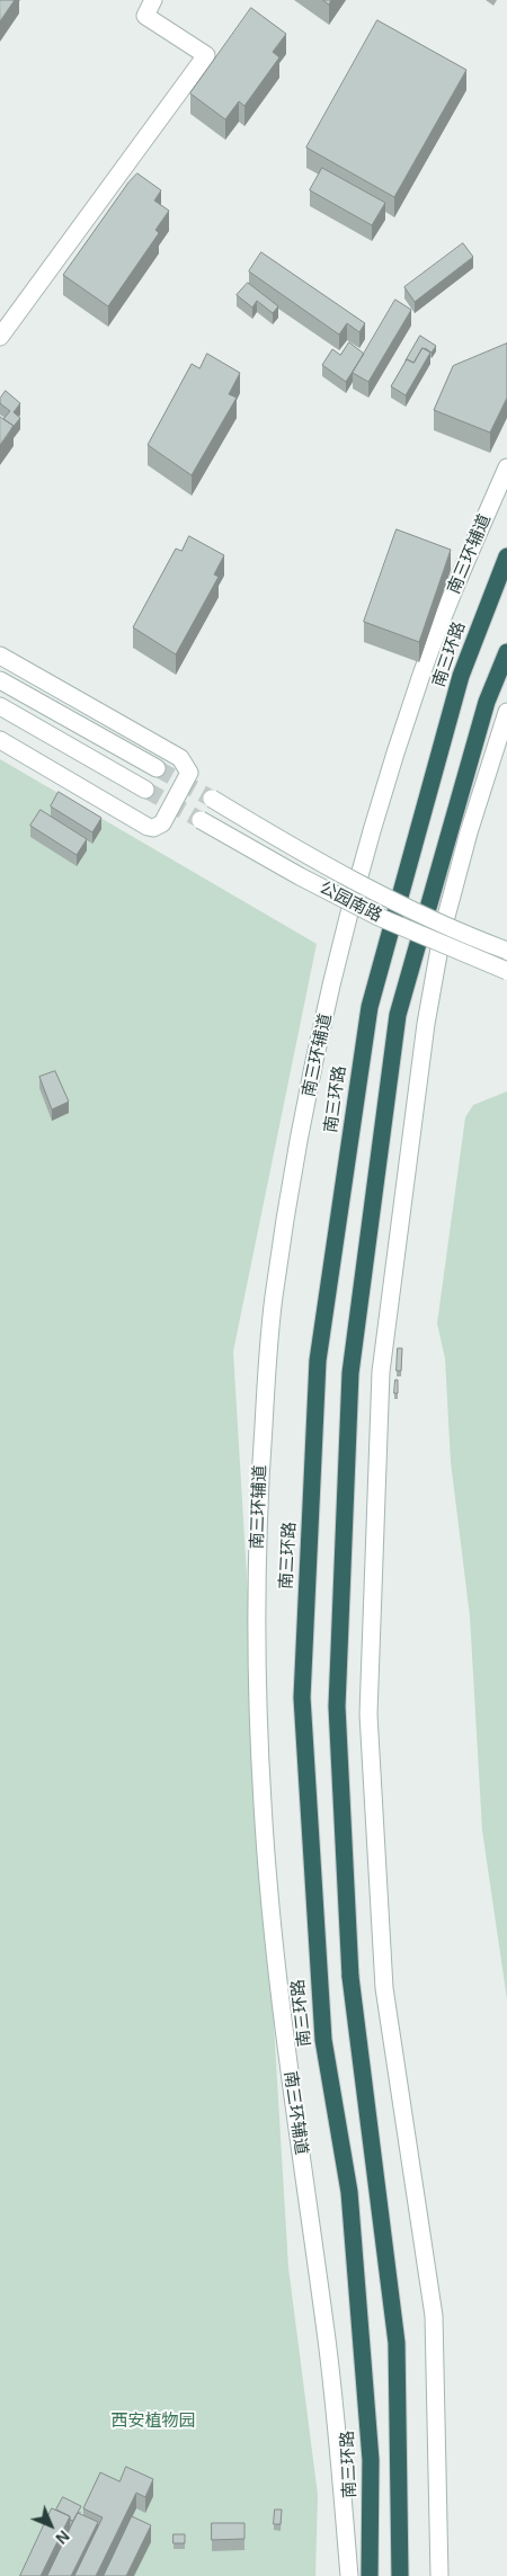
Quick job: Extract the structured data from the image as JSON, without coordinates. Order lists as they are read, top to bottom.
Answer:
{
  "streets": {
    "highway": ["南三环路"],
    "main road": ["南三环辅道", "公园南路"]
  },
  "parks": ["西安植物园"],
  "north": "bottom right"
}
